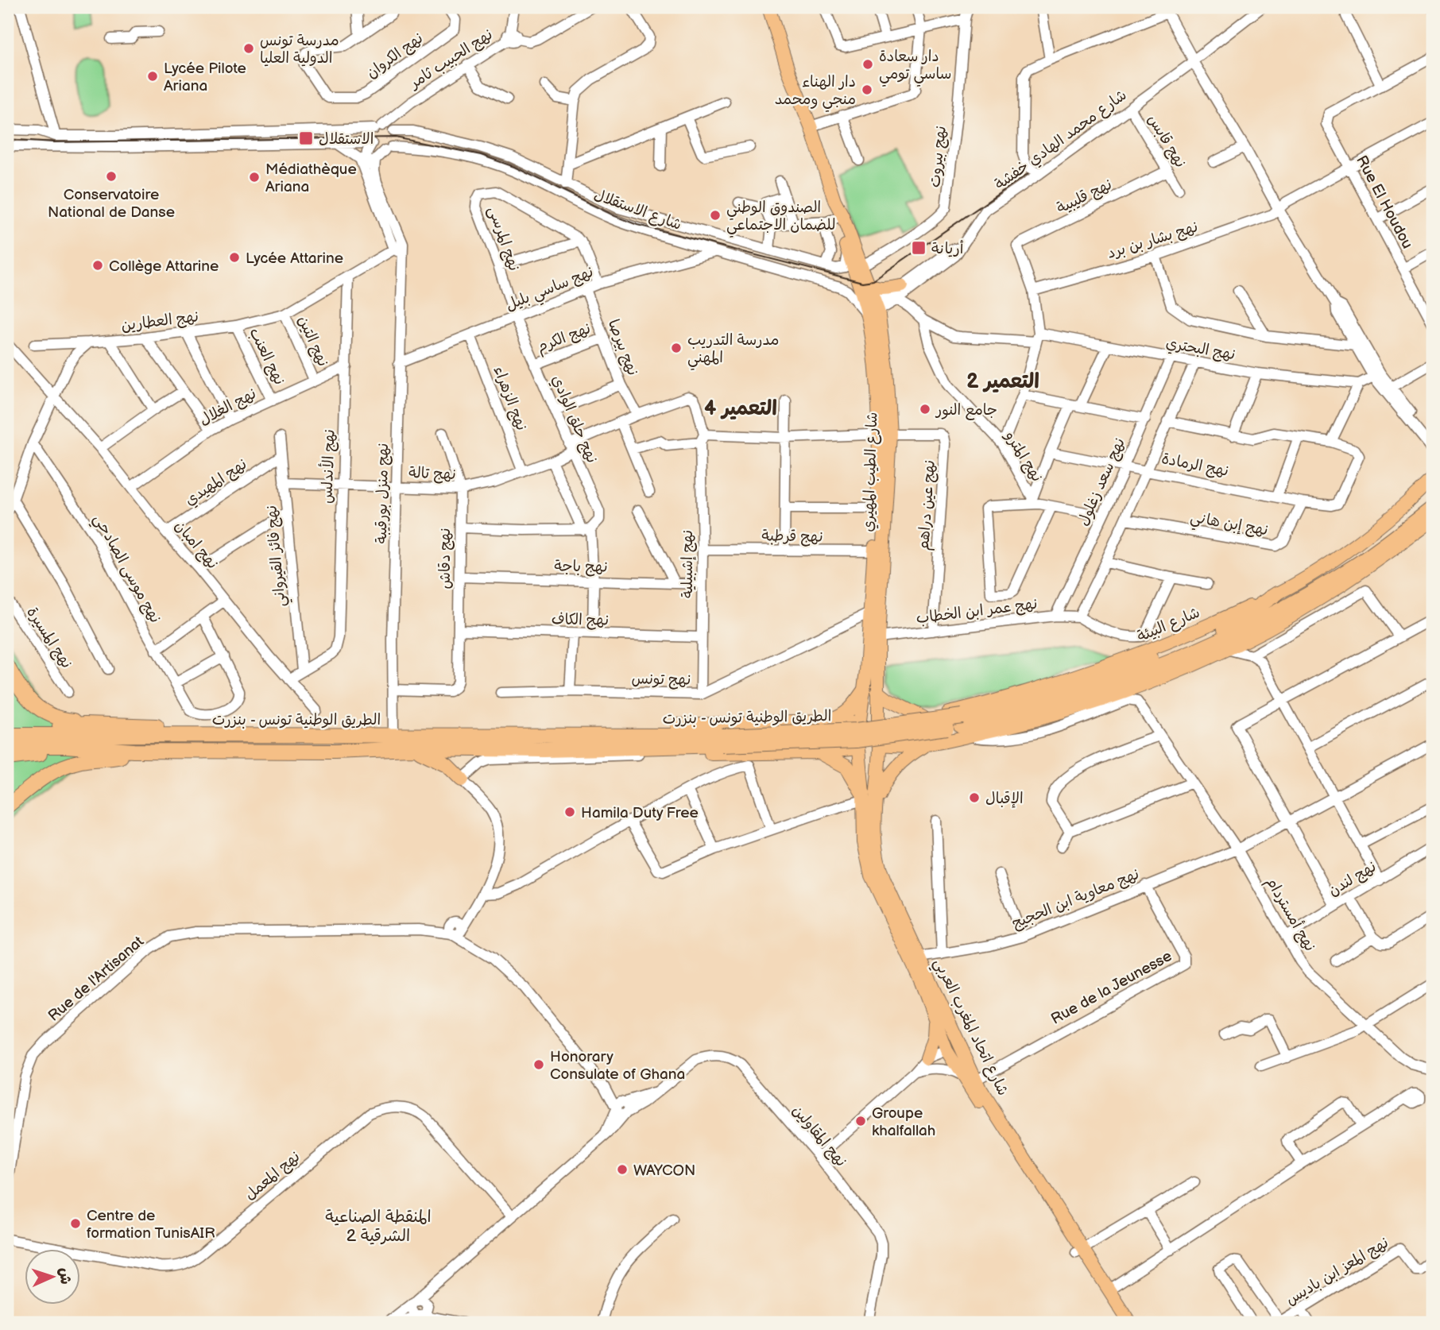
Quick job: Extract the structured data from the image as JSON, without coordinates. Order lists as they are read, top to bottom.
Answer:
{
  "streets": {
    "highway": ["الطريق الوطنية تونس - بنزرت"],
    "main road": ["شارع الطيب المهيري", "شارع البيئة", "شارع اتحاد المغرب العربي"],
    "street": [
      "نهج الكروان",
      "نهج الحبيب ثامر",
      "شارع محمد الهادي خفشة",
      "نهج قابس",
      "نهج بيروت",
      "نهج قليبية",
      "Rue El Houdou",
      "شارع الاستقلال",
      "نهج المرسى",
      "نهج بشار بن برد",
      "نهج ساسي بليل",
      "نهج العطارين",
      "نهج الكرم",
      "نهج التين",
      "نهج بيرصا",
      "نهج البحتري",
      "نهج العنب",
      "نهج الزهراء",
      "نهج الغلال",
      "نهج حلق الوادي",
      "نهج المترو",
      "نهج الرمادة",
      "نهج الأندلس",
      "نهج تالة",
      "نهج المهيدي",
      "نهج سعد زغلول",
      "نهج منزل بورقيبة",
      "نهج عين دراهم",
      "نهج إبن هاني",
      "نهج قرطبة",
      "نهج امبان",
      "نهج فائز القيرواني",
      "نهج دقاش",
      "نهج إشبيلية",
      "نهج باجة",
      "نهج موسى الصادحي",
      "نهج عمر ابن الخطاب",
      "نهج الكاف",
      "نهج المسيرة",
      "نهج تونس",
      "نهج لندن",
      "نهج معاوية ابن الحجيج",
      "نهج أمستردام",
      "Rue de l'Artisanat",
      "Rue de la Jeunesse",
      "نهج المقاولين",
      "نهج المعمل",
      "نهج المعز ابن باديس"
    ]
  },
  "crossings": [
    ["نهج الحبيب ثامر", "شارع الاستقلال"],
    ["شارع محمد الهادي خفشة", "نهج قابس"],
    ["شارع محمد الهادي خفشة", "شارع الاستقلال"],
    ["شارع محمد الهادي خفشة", "شارع الطيب المهيري"],
    ["نهج قابس", "نهج قليبية"],
    ["نهج بيروت", "شارع الطيب المهيري"],
    ["نهج قليبية", "نهج بشار بن برد"],
    ["Rue El Houdou", "نهج بشار بن برد"],
    ["شارع الاستقلال", "نهج ساسي بليل"],
    ["شارع الاستقلال", "شارع الطيب المهيري"],
    ["نهج المرسى", "نهج ساسي بليل"],
    ["نهج المرسى", "نهج حلق الوادي"],
    ["نهج ساسي بليل", "نهج بيرصا"],
    ["نهج ساسي بليل", "نهج الزهراء"],
    ["نهج ساسي بليل", "نهج حلق الوادي"],
    ["نهج ساسي بليل", "نهج منزل بورقيبة"],
    ["نهج العطارين", "نهج التين"],
    ["نهج العطارين", "نهج العنب"],
    ["نهج العطارين", "نهج الأندلس"],
    ["نهج العطارين", "نهج منزل بورقيبة"],
    ["نهج الكرم", "نهج بيرصا"],
    ["نهج الكرم", "نهج حلق الوادي"],
    ["نهج التين", "نهج الغلال"],
    ["نهج بيرصا", "نهج تالة"],
    ["نهج البحتري", "نهج المترو"],
    ["نهج البحتري", "نهج سعد زغلول"],
    ["نهج العنب", "نهج الغلال"],
    ["نهج الزهراء", "نهج تالة"],
    ["نهج الغلال", "نهج الأندلس"],
    ["نهج الغلال", "نهج امبان"],
    ["نهج حلق الوادي", "نهج تالة"],
    ["نهج الرمادة", "نهج سعد زغلول"],
    ["نهج الرمادة", "نهج إبن هاني"],
    ["نهج الأندلس", "نهج تالة"],
    ["نهج الأندلس", "نهج فائز القيرواني"],
    ["شارع الطيب المهيري", "نهج عين دراهم"],
    ["شارع الطيب المهيري", "نهج قرطبة"],
    ["شارع الطيب المهيري", "نهج عمر ابن الخطاب"],
    ["شارع الطيب المهيري", "شارع البيئة"],
    ["شارع الطيب المهيري", "نهج تونس"],
    ["شارع الطيب المهيري", "شارع اتحاد المغرب العربي"],
    ["نهج تالة", "نهج منزل بورقيبة"],
    ["نهج تالة", "نهج عين دراهم"],
    ["نهج تالة", "نهج فائز القيرواني"],
    ["نهج تالة", "نهج دقاش"],
    ["نهج تالة", "نهج إشبيلية"],
    ["نهج المهيدي", "نهج امبان"],
    ["نهج المهيدي", "نهج فائز القيرواني"],
    ["نهج سعد زغلول", "نهج عمر ابن الخطاب"],
    ["نهج منزل بورقيبة", "نهج دقاش"],
    ["نهج منزل بورقيبة", "الطريق الوطنية تونس - بنزرت"],
    ["نهج عين دراهم", "نهج إشبيلية"],
    ["نهج عين دراهم", "نهج عمر ابن الخطاب"],
    ["نهج قرطبة", "نهج إشبيلية"],
    ["نهج دقاش", "نهج باجة"],
    ["نهج دقاش", "نهج الكاف"],
    ["نهج إشبيلية", "نهج باجة"],
    ["نهج إشبيلية", "نهج الكاف"],
    ["نهج إشبيلية", "نهج تونس"],
    ["نهج عمر ابن الخطاب", "شارع البيئة"],
    ["شارع البيئة", "شارع اتحاد المغرب العربي"],
    ["الطريق الوطنية تونس - بنزرت", "نهج أمستردام"],
    ["نهج لندن", "نهج أمستردام"],
    ["نهج معاوية ابن الحجيج", "نهج أمستردام"],
    ["نهج معاوية ابن الحجيج", "Rue de la Jeunesse"],
    ["نهج معاوية ابن الحجيج", "شارع اتحاد المغرب العربي"],
    ["Rue de la Jeunesse", "شارع اتحاد المغرب العربي"],
    ["نهج المقاولين", "نهج المعمل"]
  ],
  "districts": ["التعمير 2", "التعمير 4", "المنقطة الصناعية الشرقية 2"],
  "places": {
    "other": [
      "مدرسة تونس الدولية العليا",
      "دار سعادة ساسي تومي",
      "Lycée Pilote Ariana",
      "دار الهناء منجي ومحمد",
      "Conservatoire National de Danse",
      "Médiathèque Ariana",
      "الصندوق الوطني للضمان الاجتماعي",
      "Lycée Attarine",
      "Collège Attarine",
      "مدرسة التدريب المهني",
      "جامع النور",
      "الإقبال",
      "Hamila Duty Free",
      "Honorary Consulate of Ghana",
      "Groupe khalfallah",
      "WAYCON",
      "Centre de formation TunisAIR"
    ],
    "transit": ["الاستقلال", "أريانة"]
  },
  "north": "right"
}
